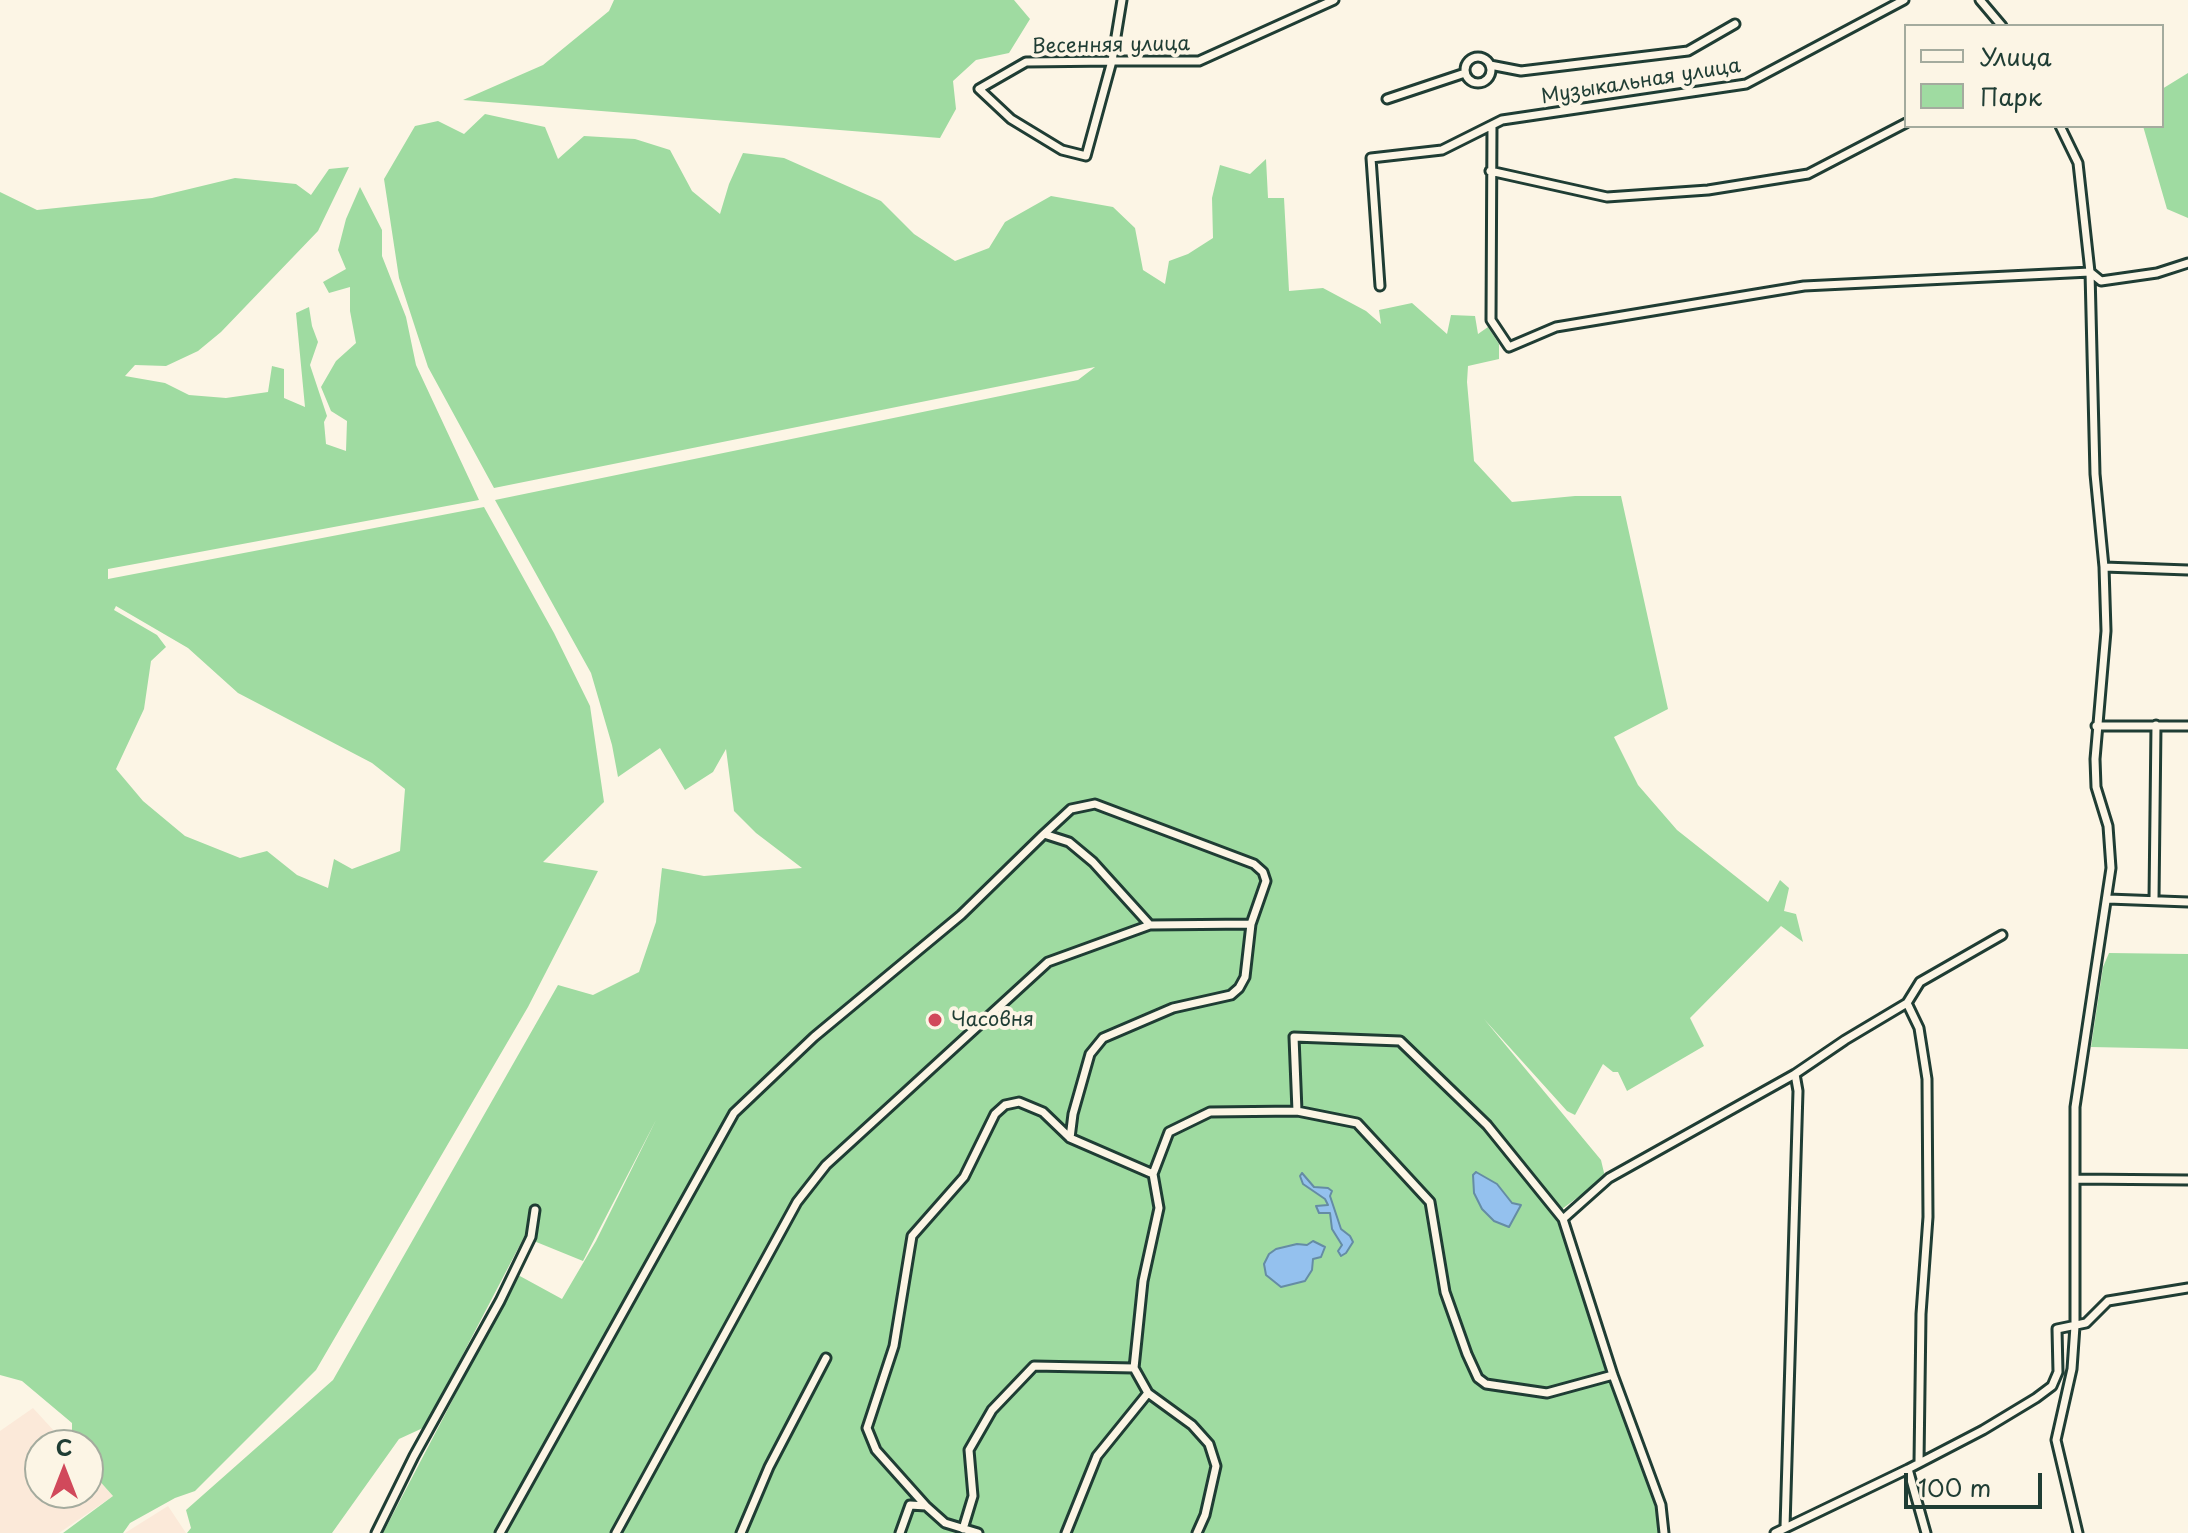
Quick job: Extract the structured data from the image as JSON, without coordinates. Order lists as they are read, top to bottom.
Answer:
{
  "streets": {
    "street": ["Весенняя улица", "Музыкальная улица"]
  },
  "places": ["Часовня"],
  "legend": ["Улица", "Парк"],
  "scale_bar": "100 m",
  "north": "top"
}
